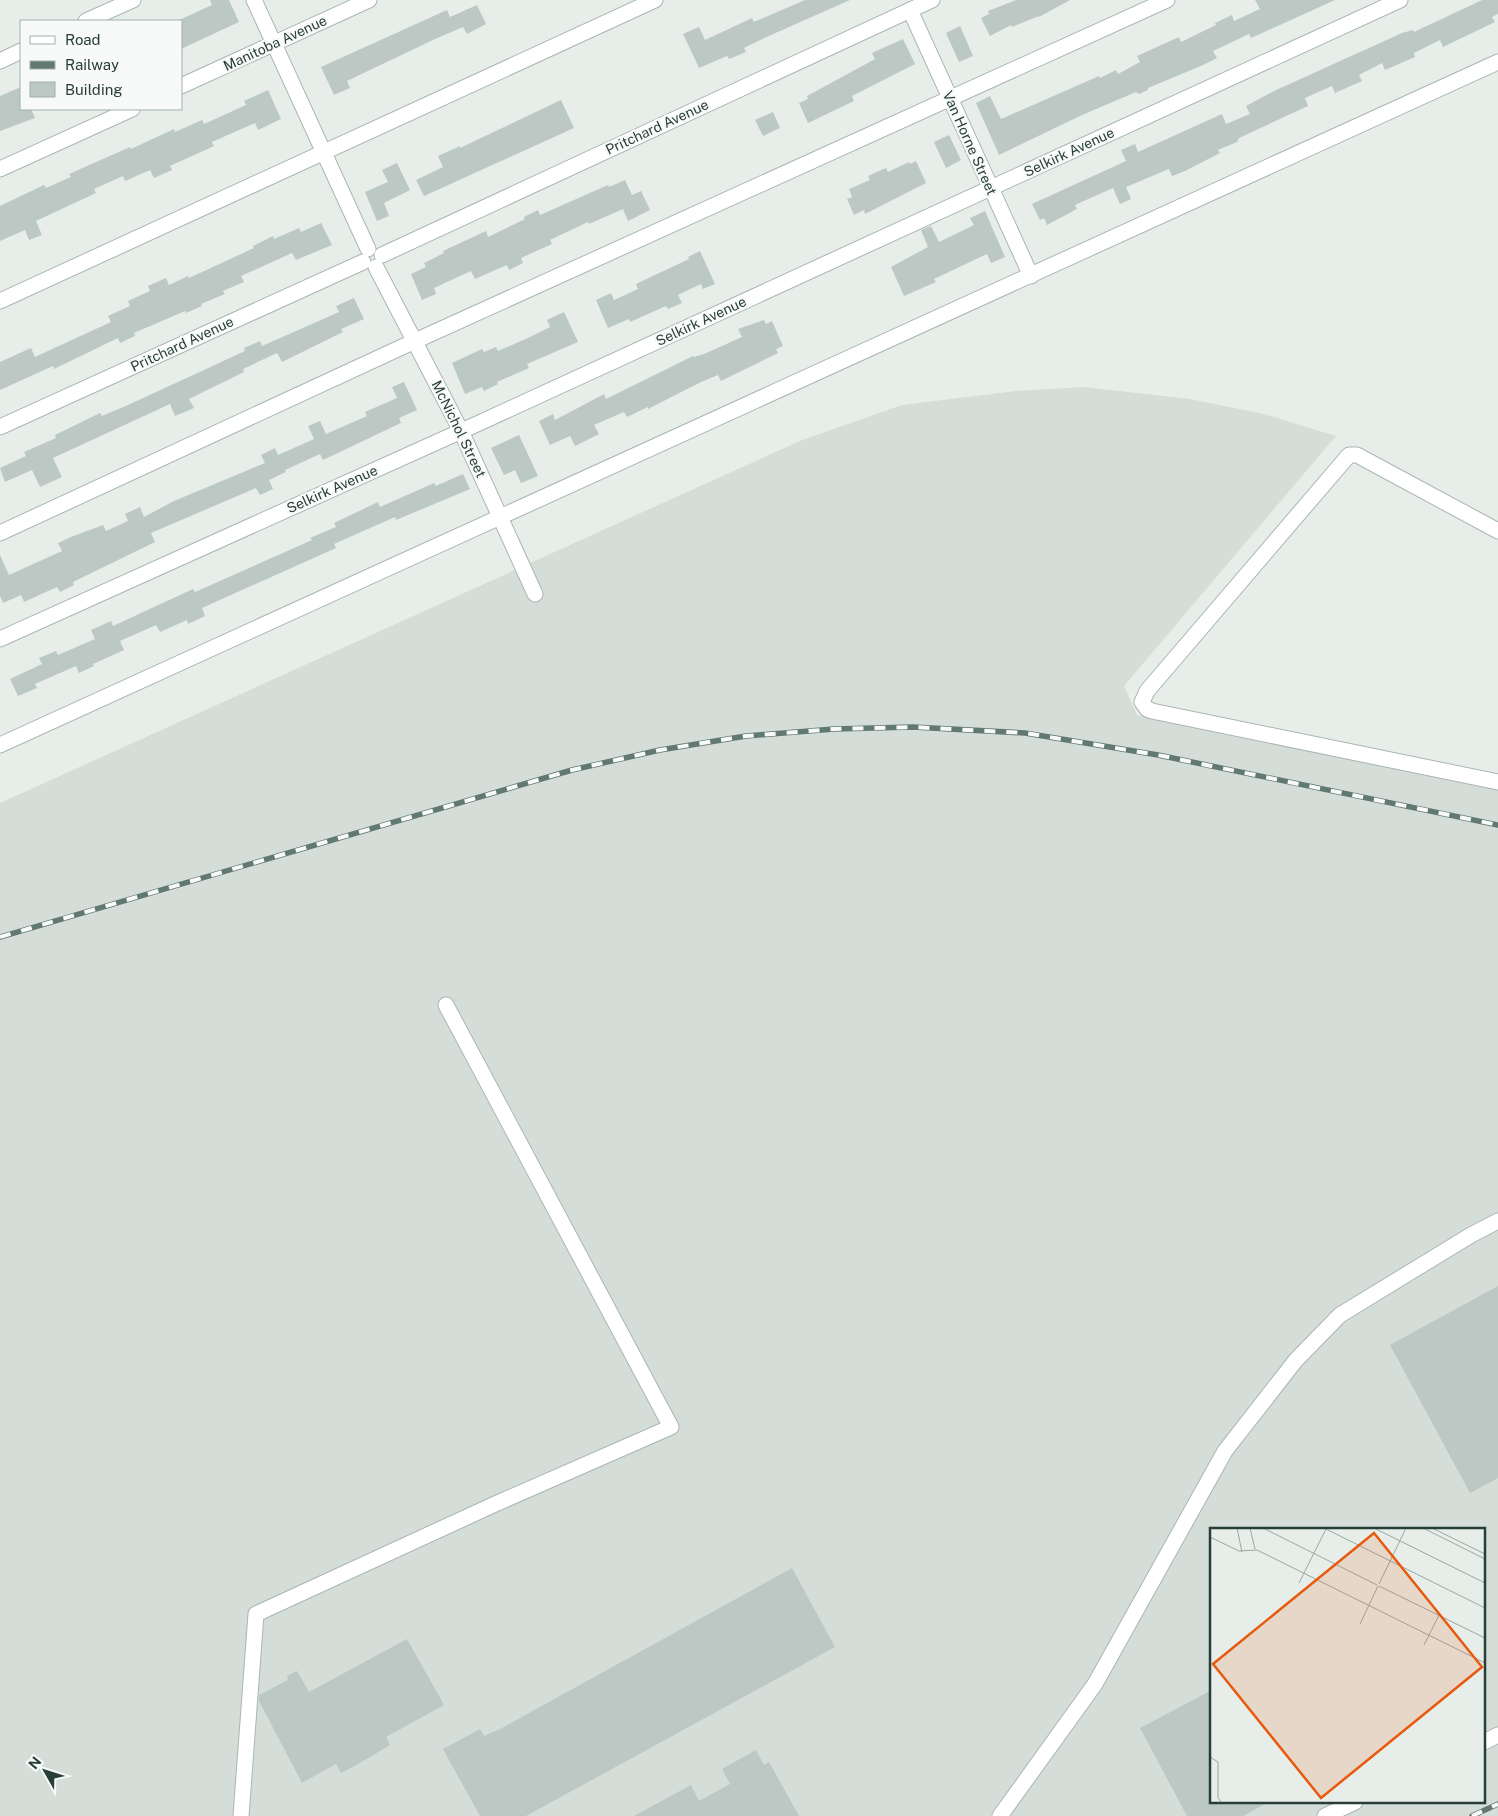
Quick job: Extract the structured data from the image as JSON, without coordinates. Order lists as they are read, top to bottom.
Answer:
{
  "streets": {
    "street": [
      "Manitoba Avenue",
      "Pritchard Avenue",
      "Van Horne Street",
      "Selkirk Avenue",
      "McNichol Street"
    ]
  },
  "crossings": [
    ["Manitoba Avenue", "McNichol Street"],
    ["Pritchard Avenue", "Van Horne Street"],
    ["Pritchard Avenue", "McNichol Street"],
    ["Van Horne Street", "Selkirk Avenue"],
    ["Selkirk Avenue", "McNichol Street"]
  ],
  "legend": ["Road", "Railway", "Building"],
  "north": "top left"
}
